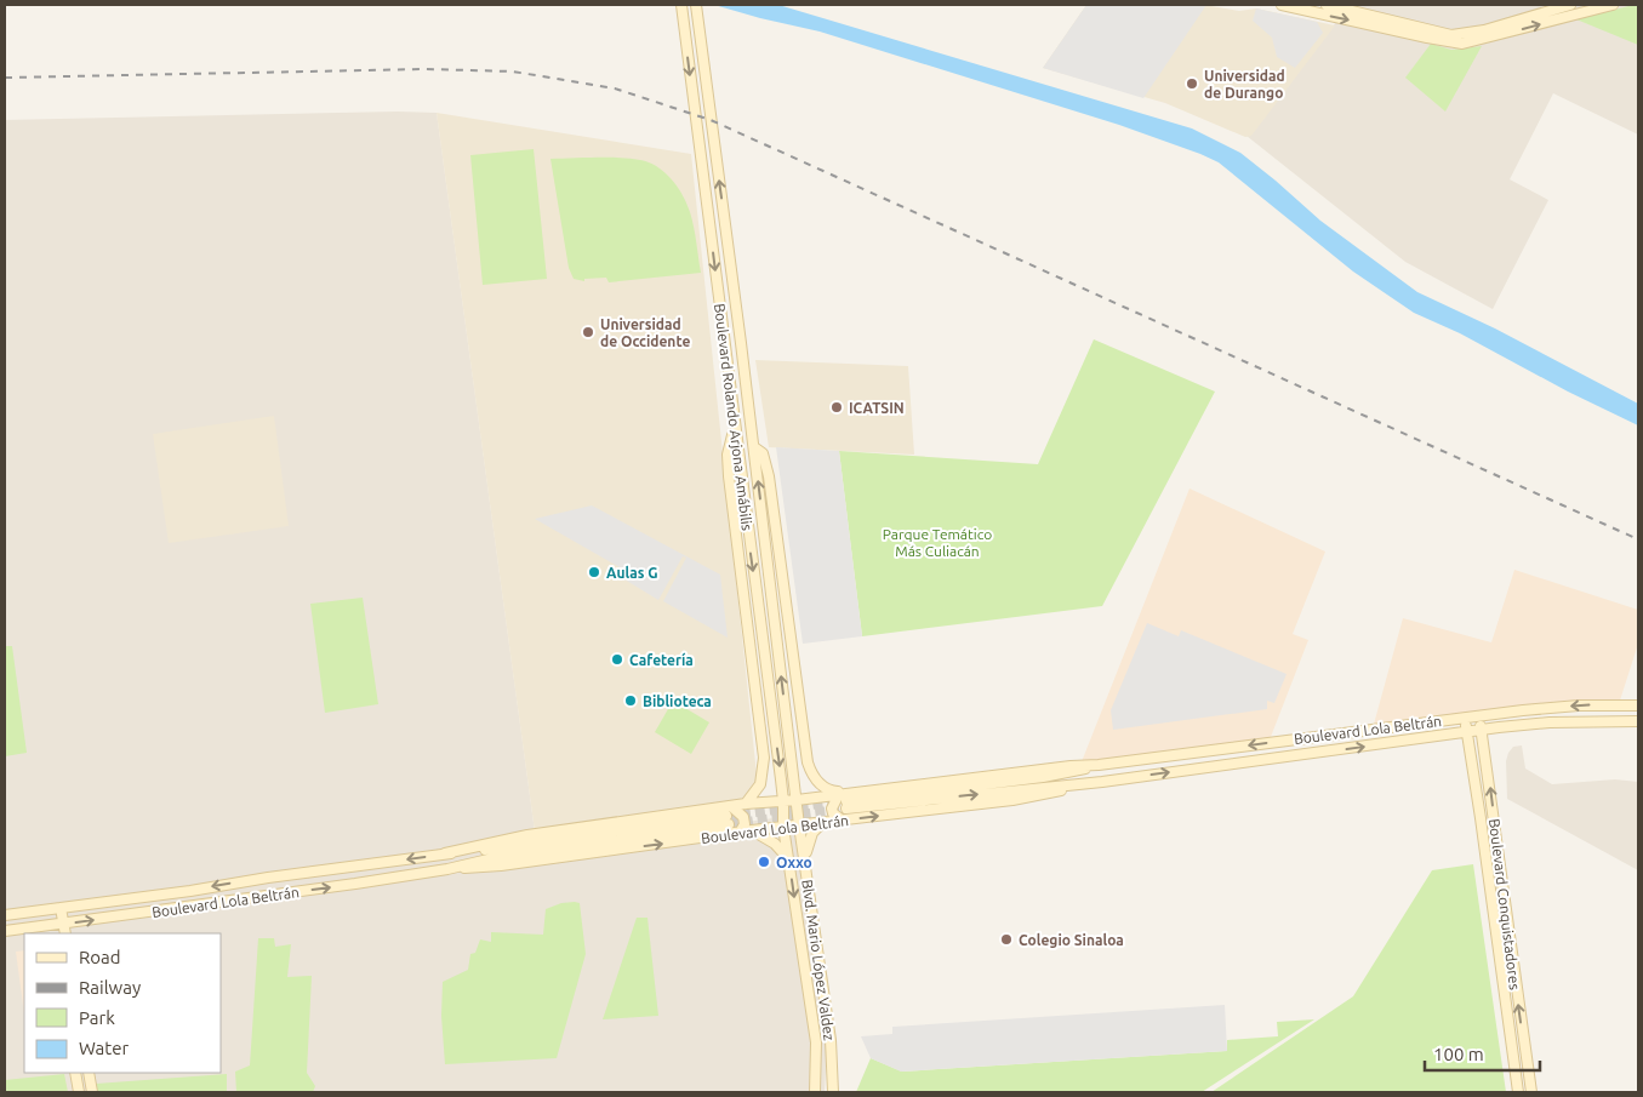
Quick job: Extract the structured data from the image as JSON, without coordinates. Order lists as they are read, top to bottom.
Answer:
{
  "streets": {
    "main road": [
      "Boulevard Rolando Arjona Amábilis",
      "Boulevard Lola Beltrán",
      "Boulevard Conquistadores",
      "Blvd. Mario López Valdez"
    ]
  },
  "crossings": [
    ["Boulevard Rolando Arjona Amábilis", "Boulevard Lola Beltrán"],
    ["Boulevard Rolando Arjona Amábilis", "Blvd. Mario López Valdez"],
    ["Boulevard Lola Beltrán", "Boulevard Conquistadores"],
    ["Boulevard Lola Beltrán", "Blvd. Mario López Valdez"]
  ],
  "parks": ["Parque Temático Más Culiacán"],
  "places": [
    "Universidad de Durango",
    "Universidad de Occidente",
    "ICATSIN",
    "Aulas G",
    "Cafetería",
    "Biblioteca",
    "Oxxo",
    "Colegio Sinaloa"
  ],
  "legend": [
    "Road",
    "Railway",
    "Park",
    "Water"
  ],
  "scale_bar": "100 m"
}
